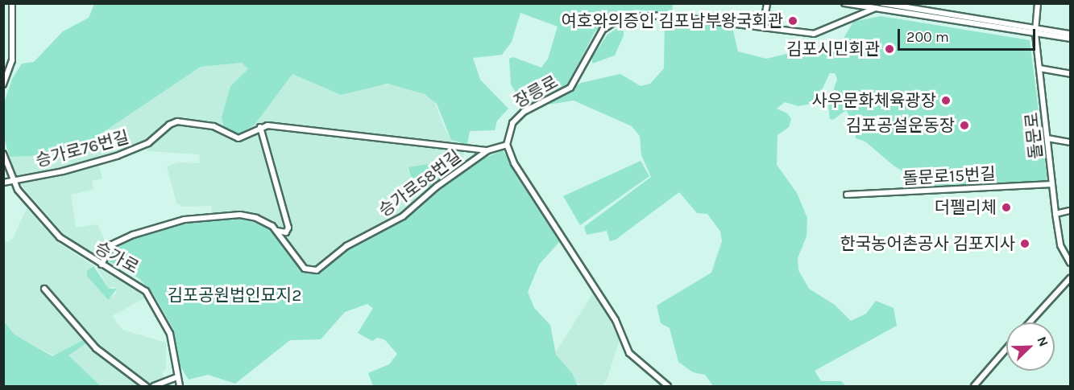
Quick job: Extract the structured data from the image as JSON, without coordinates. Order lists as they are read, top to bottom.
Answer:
{
  "streets": {
    "street": [
      "장릉로",
      "돌문로",
      "승가로76번길",
      "돌문로15번길",
      "승가로58번길",
      "승가로"
    ]
  },
  "crossings": [
    ["돌문로", "돌문로15번길"],
    ["승가로76번길", "승가로"],
    ["승가로58번길", "승가로"]
  ],
  "parks": ["김포공원법인묘지2"],
  "places": [
    "여호와의증인 김포남부왕국회관",
    "김포시민회관",
    "사우문화체육광장",
    "김포공설운동장",
    "더펠리체",
    "한국농어촌공사 김포지사"
  ],
  "scale_bar": "200 m",
  "north": "top right"
}
